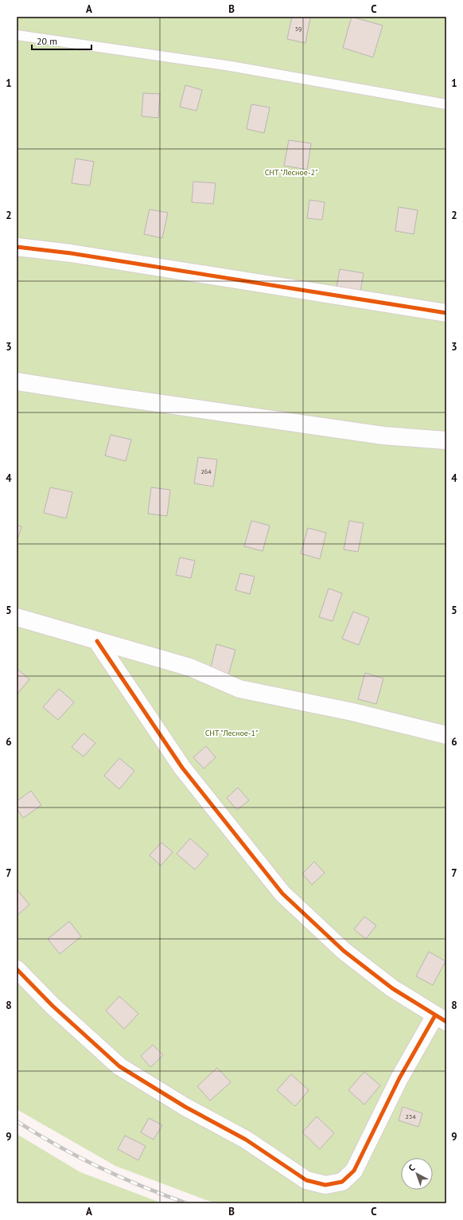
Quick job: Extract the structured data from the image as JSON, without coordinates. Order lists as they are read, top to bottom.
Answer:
{
  "parks": ["СНТ \"Лесное-2\"", "СНТ \"Лесное-1\""],
  "house_numbers": ["59", "264", "234"],
  "scale_bar": "20 m",
  "north": "top left",
  "grid": {
    "columns": ["A", "B", "C"],
    "rows": [
      "1",
      "2",
      "3",
      "4",
      "5",
      "6",
      "7",
      "8",
      "9"
    ]
  }
}
